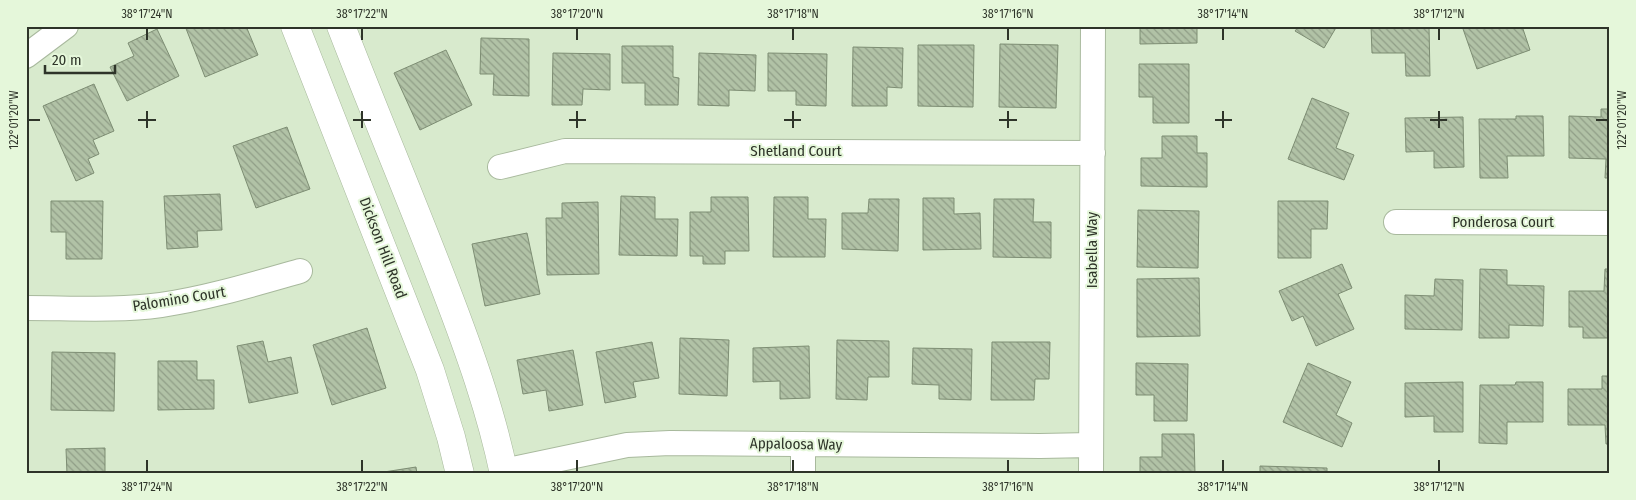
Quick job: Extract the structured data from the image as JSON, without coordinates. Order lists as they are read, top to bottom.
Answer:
{
  "streets": {
    "street": [
      "Shetland Court",
      "Ponderosa Court",
      "Dickson Hill Road",
      "Isabella Way",
      "Palomino Court",
      "Appaloosa Way"
    ]
  },
  "crossings": [
    ["Shetland Court", "Isabella Way"],
    ["Isabella Way", "Appaloosa Way"]
  ],
  "scale_bar": "20 m",
  "coordinates": [
    "38°17'24\"N",
    "38°17'22\"N",
    "38°17'20\"N",
    "38°17'18\"N",
    "38°17'16\"N",
    "38°17'14\"N",
    "38°17'12\"N",
    "122°01'20\"W"
  ]
}
